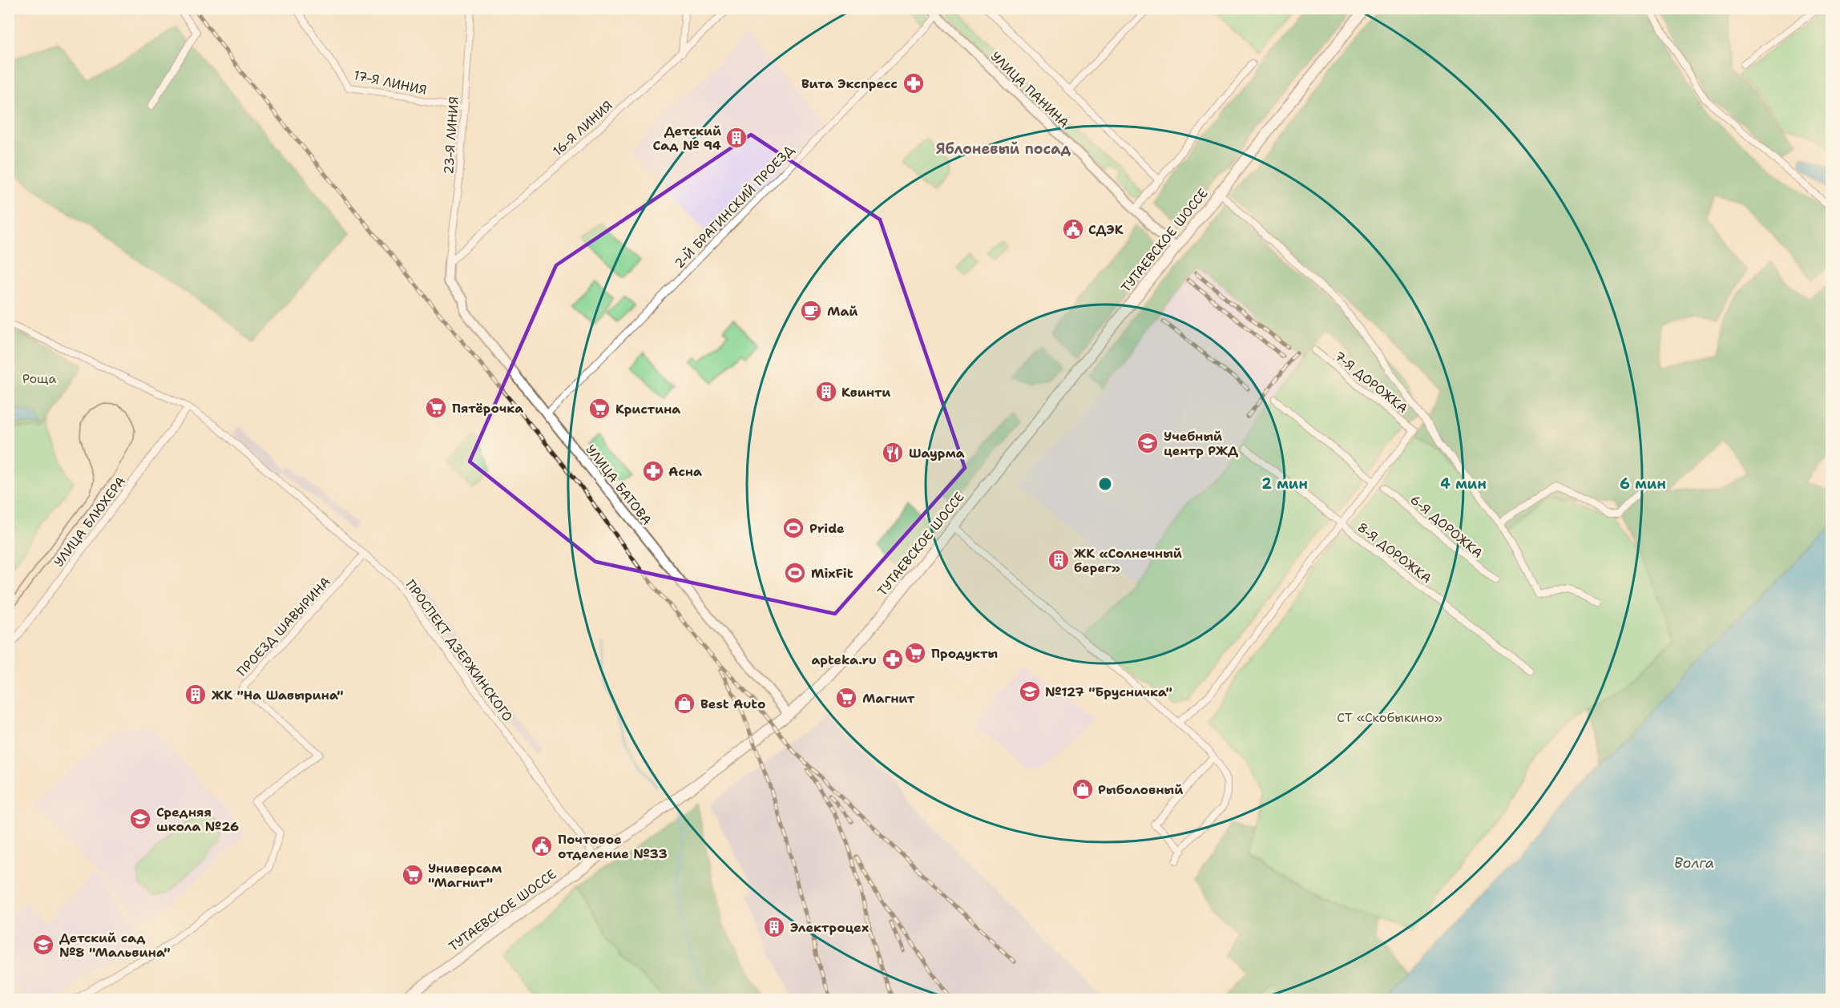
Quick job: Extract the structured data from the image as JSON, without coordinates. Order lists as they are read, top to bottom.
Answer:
{
  "streets": {
    "main road": ["ТУТАЕВСКОЕ ШОССЕ"],
    "street": [
      "17-Я ЛИНИЯ",
      "УЛИЦА ПАНИНА",
      "16-Я ЛИНИЯ",
      "23-Я ЛИНИЯ",
      "2-Й БРАГИНСКИЙ ПРОЕЗД",
      "7-Я ДОРОЖКА",
      "УЛИЦА БАТОВА",
      "УЛИЦА БЛЮХЕРА",
      "6-Я ДОРОЖКА",
      "8-Я ДОРОЖКА",
      "ПРОЕЗД ШАВЫРИНА",
      "ПРОСПЕКТ ДЗЕРЖИНСКОГО"
    ]
  },
  "crossings": [
    ["17-Я ЛИНИЯ", "23-Я ЛИНИЯ"],
    ["УЛИЦА ПАНИНА", "2-Й БРАГИНСКИЙ ПРОЕЗД"],
    ["УЛИЦА ПАНИНА", "ТУТАЕВСКОЕ ШОССЕ"],
    ["16-Я ЛИНИЯ", "23-Я ЛИНИЯ"],
    ["16-Я ЛИНИЯ", "УЛИЦА БАТОВА"],
    ["23-Я ЛИНИЯ", "УЛИЦА БАТОВА"],
    ["2-Й БРАГИНСКИЙ ПРОЕЗД", "УЛИЦА БАТОВА"],
    ["ТУТАЕВСКОЕ ШОССЕ", "УЛИЦА БАТОВА"],
    ["ТУТАЕВСКОЕ ШОССЕ", "ПРОСПЕКТ ДЗЕРЖИНСКОГО"],
    ["УЛИЦА БЛЮХЕРА", "ПРОСПЕКТ ДЗЕРЖИНСКОГО"],
    ["ПРОЕЗД ШАВЫРИНА", "ПРОСПЕКТ ДЗЕРЖИНСКОГО"]
  ],
  "districts": ["Яблоневый посад"],
  "water": ["Волга"],
  "parks": ["Роща", "СТ «Скобыкино»"],
  "places": {
    "pharmacy": ["Вита Экспресс", "Асна", "apteka.ru"],
    "building": [
      "Детский Сад № 94",
      "Квинти",
      "ЖК «Солнечный берег»",
      "ЖК \"На Шавырина\"",
      "Электроцех"
    ],
    "public building": ["СДЭК", "Почтовое отделение №33"],
    "cafe": ["Май"],
    "supermarket": [
      "Пятёрочка",
      "Кристина",
      "Продукты",
      "Магнит",
      "Универсам \"Магнит\""
    ],
    "school or university": [
      "Учебный центр РЖД",
      "№127 \"Брусничка\"",
      "Средняя школа №26",
      "Детский сад №8 \"Мальвина\""
    ],
    "restaurant": ["Шаурма"],
    "sports": ["Pride", "MixFit"],
    "shop": ["Best Auto", "Рыболовный"]
  },
  "rings": ["2 мин", "4 мин", "6 мин"]
}
